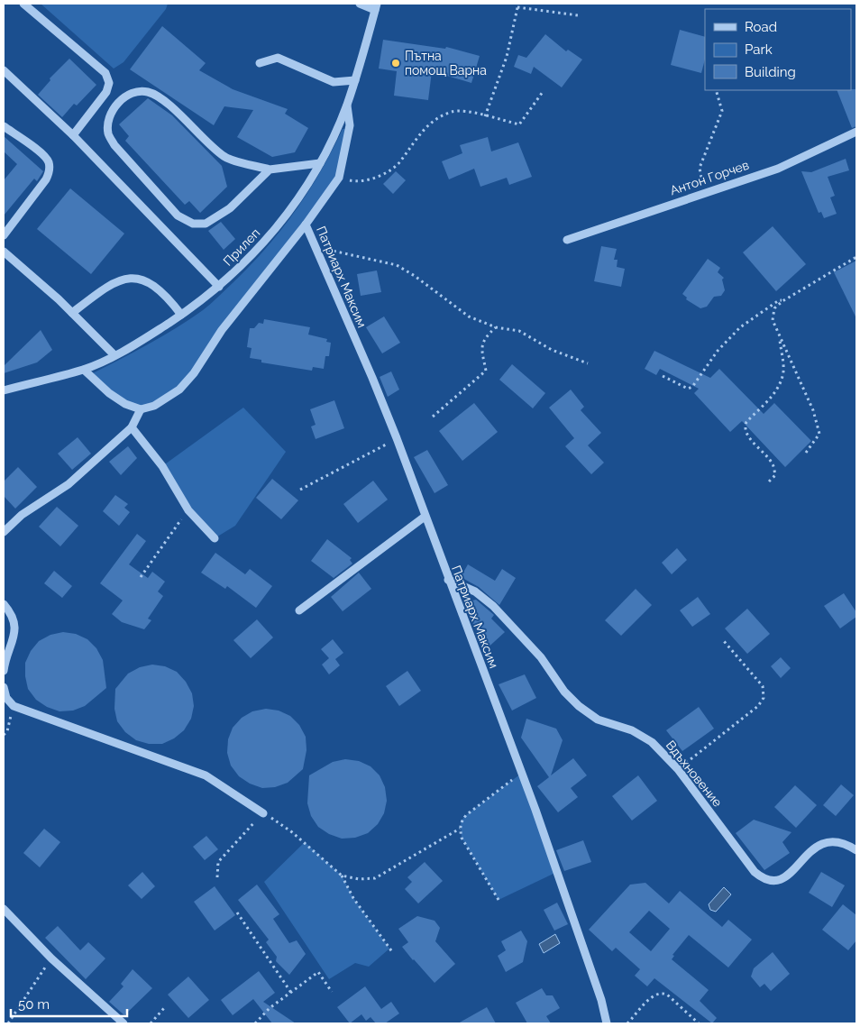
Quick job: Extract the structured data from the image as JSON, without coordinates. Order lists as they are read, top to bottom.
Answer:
{
  "streets": {
    "street": [
      "Антон Горчев",
      "Прилеп",
      "Патриарх Максим",
      "Вдъхновение"
    ]
  },
  "crossings": [
    ["Патриарх Максим", "Вдъхновение"]
  ],
  "places": ["Пътна помощ Варна"],
  "legend": ["Road", "Park", "Building"],
  "scale_bar": "50 m"
}
